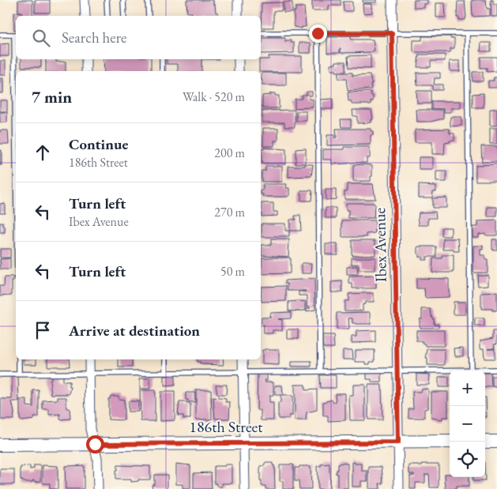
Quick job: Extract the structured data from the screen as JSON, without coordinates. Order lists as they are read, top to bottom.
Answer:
{
  "streets": {
    "street": ["Ibex Avenue", "186th Street"]
  },
  "crossings": [
    ["Ibex Avenue", "186th Street"]
  ],
  "page": {
    "search": "Search here",
    "heading": ["7 min", "Walk · 520 m"],
    "list": [
      ["Continue", "186th Street", "200 m"],
      ["Turn left", "Ibex Avenue", "270 m"],
      ["Turn left", "50 m"],
      "Arrive at destination"
    ],
    "map_buttons": ["+", "−"]
  }
}
